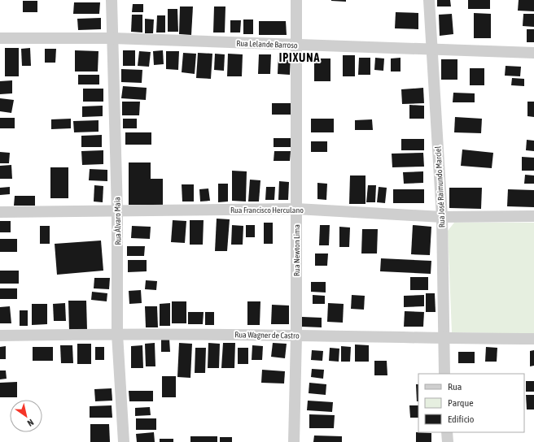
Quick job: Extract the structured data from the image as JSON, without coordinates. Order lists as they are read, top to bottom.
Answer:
{
  "streets": {
    "street": [
      "Rua Lelande Barroso",
      "Rua José Raimundo Marciel",
      "Rua Francisco Herculano",
      "Rua Álvaro Maia",
      "Rua Newton Lima",
      "Rua Wagner de Castro"
    ]
  },
  "crossings": [
    ["Rua Lelande Barroso", "Rua José Raimundo Marciel"],
    ["Rua Lelande Barroso", "Rua Álvaro Maia"],
    ["Rua Lelande Barroso", "Rua Newton Lima"],
    ["Rua José Raimundo Marciel", "Rua Francisco Herculano"],
    ["Rua José Raimundo Marciel", "Rua Wagner de Castro"],
    ["Rua Francisco Herculano", "Rua Álvaro Maia"],
    ["Rua Francisco Herculano", "Rua Newton Lima"],
    ["Rua Álvaro Maia", "Rua Wagner de Castro"],
    ["Rua Newton Lima", "Rua Wagner de Castro"]
  ],
  "districts": ["IPIXUNA"],
  "legend": ["Rua", "Parque", "Edifício"],
  "north": "bottom right"
}
